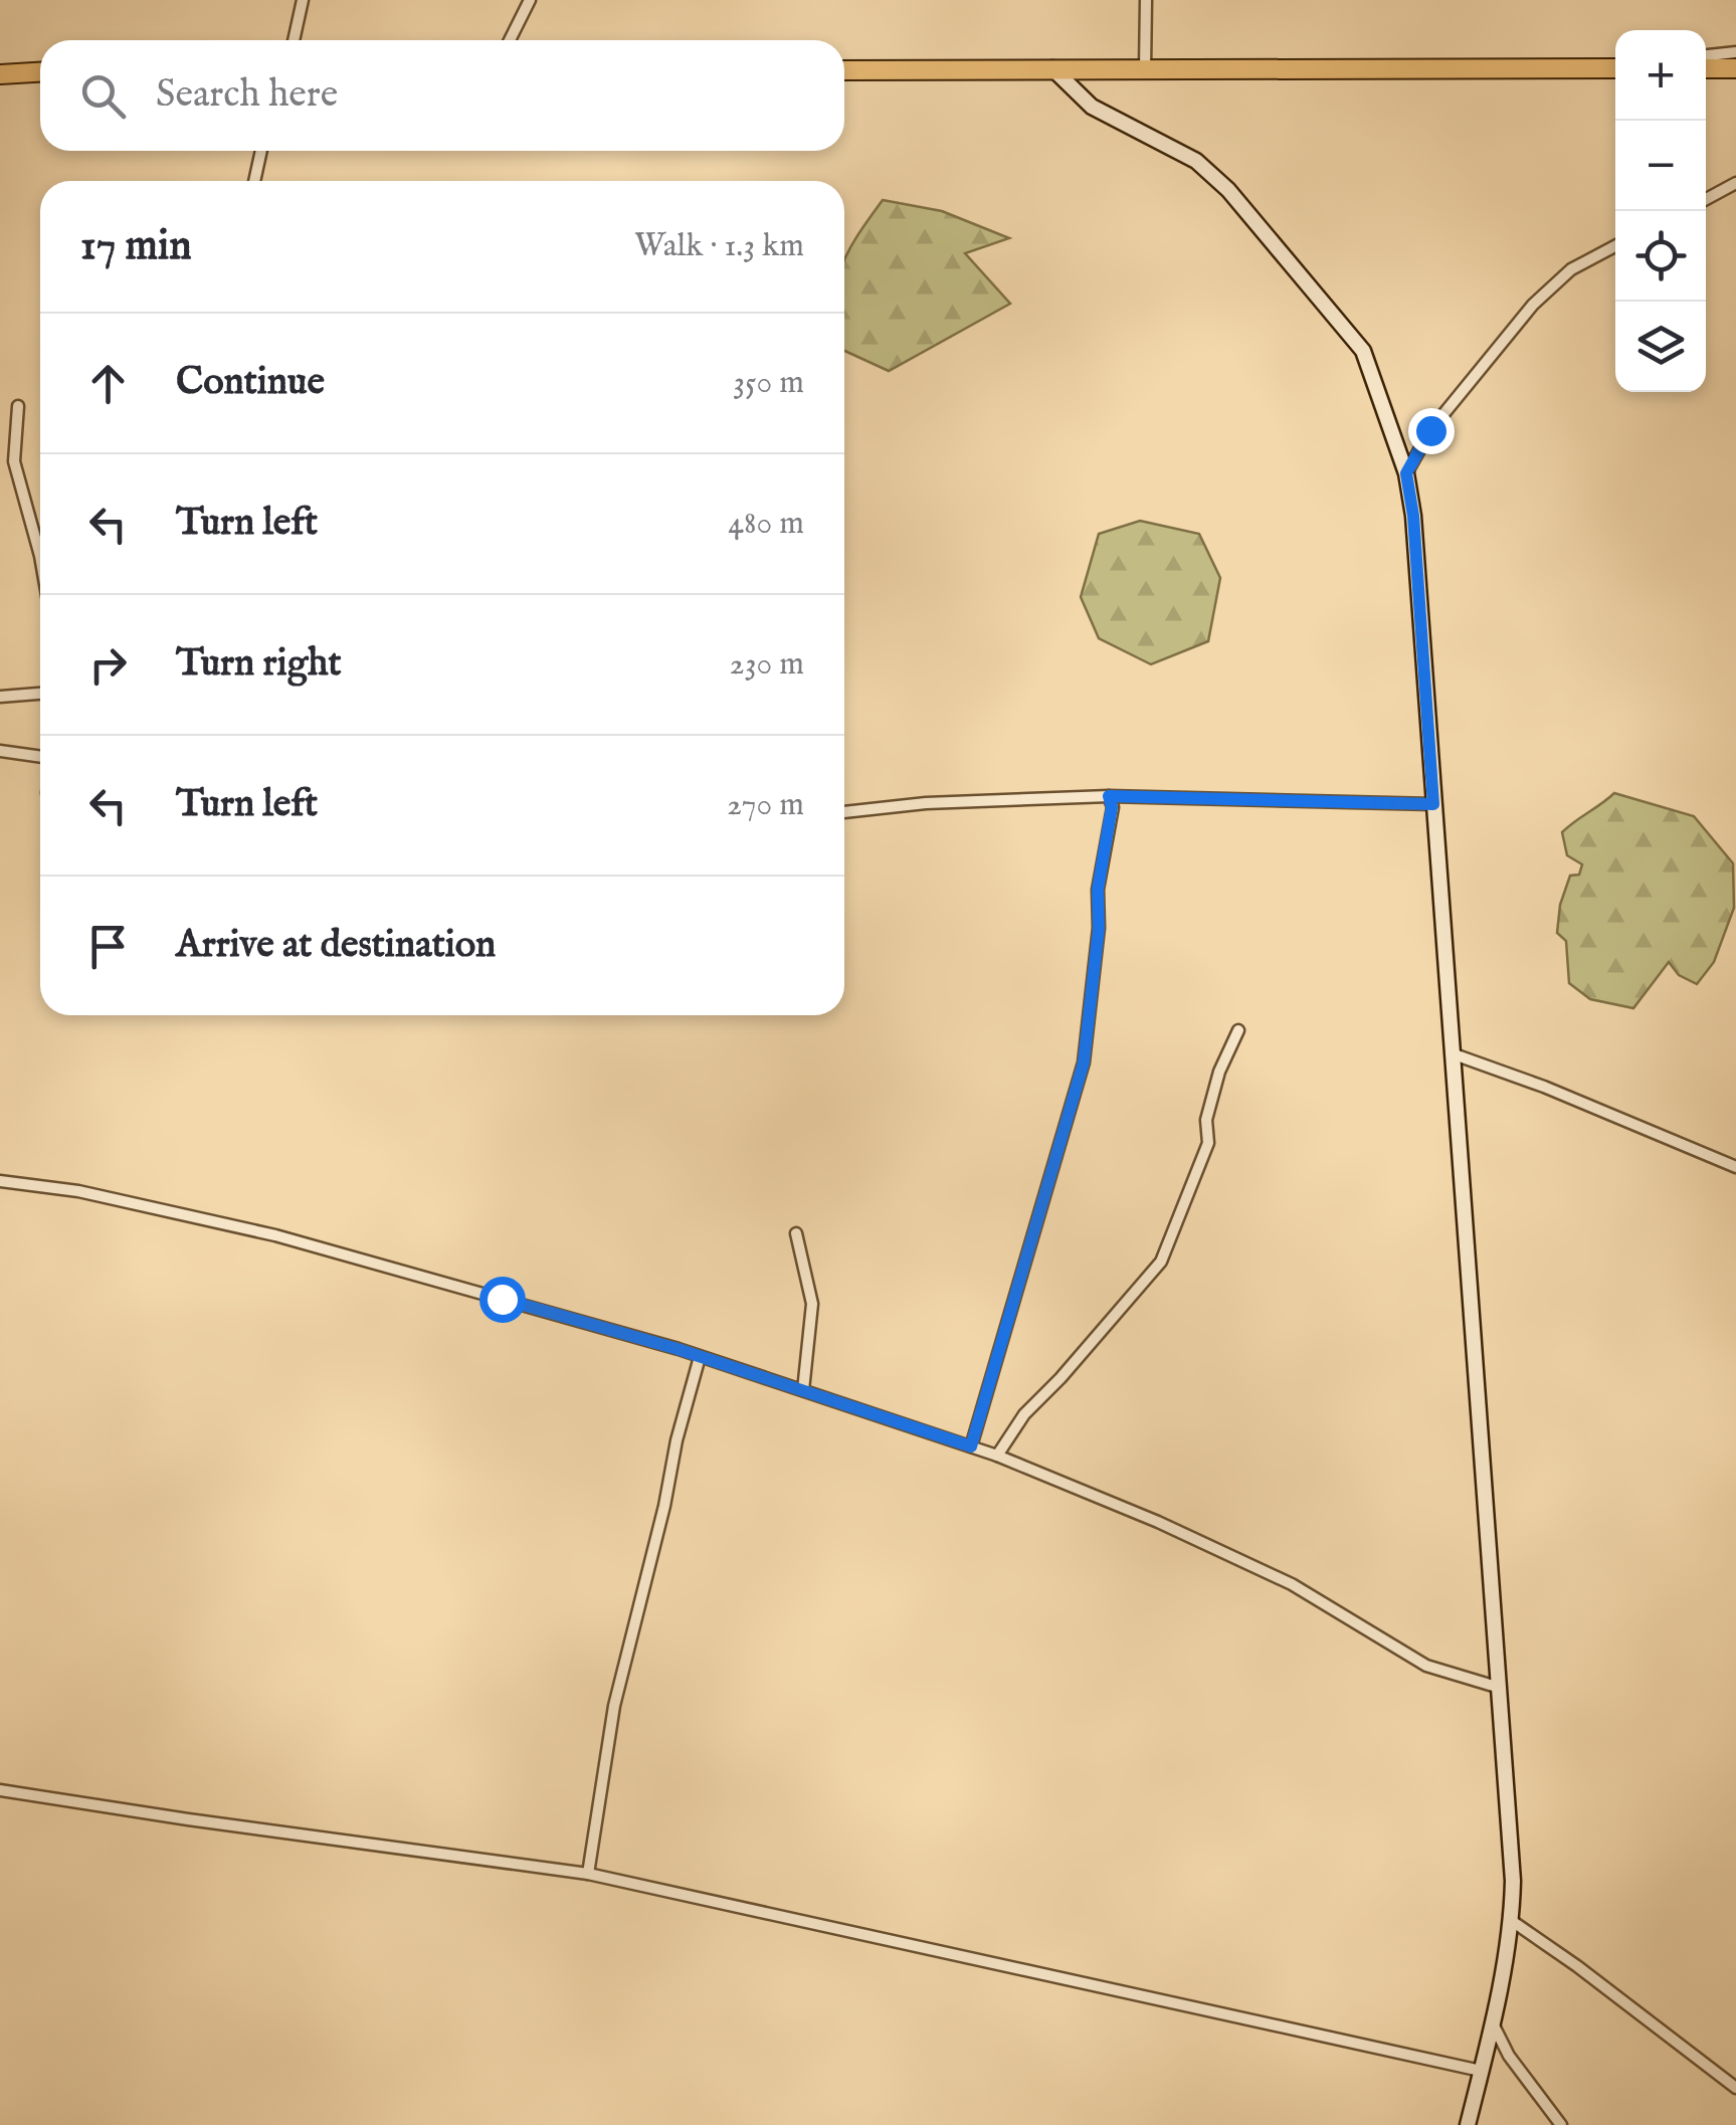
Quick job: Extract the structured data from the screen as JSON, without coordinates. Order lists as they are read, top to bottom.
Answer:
{
  "page": {
    "map_buttons": ["+", "−"],
    "search": "Search here",
    "heading": ["17 min", "Walk · 1.3 km"],
    "list": [
      ["Continue", "350 m"],
      ["Turn left", "480 m"],
      ["Turn right", "230 m"],
      ["Turn left", "270 m"],
      "Arrive at destination"
    ]
  }
}
